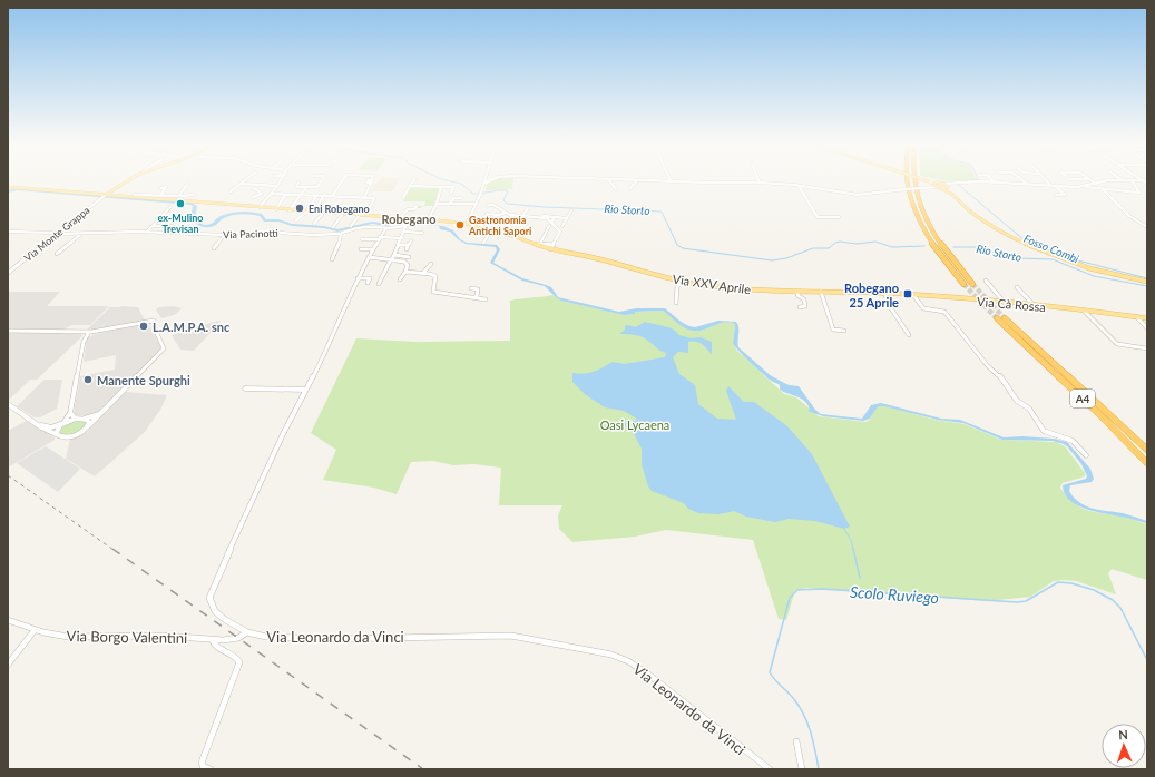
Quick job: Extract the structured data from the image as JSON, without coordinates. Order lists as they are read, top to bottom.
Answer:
{
  "streets": {
    "highway": ["A4"],
    "main road": ["Via XXV Aprile", "Via Cà Rossa"],
    "street": [
      "Via Monte Grappa",
      "Via Pacinotti",
      "Via Borgo Valentini",
      "Via Leonardo da Vinci"
    ]
  },
  "crossings": [
    ["Via Monte Grappa", "Via Pacinotti"],
    ["Via Monte Grappa", "Via XXV Aprile"],
    ["Via Pacinotti", "Via XXV Aprile"],
    ["Via Pacinotti", "Via Leonardo da Vinci"],
    ["Via XXV Aprile", "Via Cà Rossa"],
    ["Via Borgo Valentini", "Via Leonardo da Vinci"]
  ],
  "districts": ["Robegano"],
  "water": ["Rio Storto", "Fosso Combi", "Scolo Ruviego"],
  "parks": ["Oasi Lycaena"],
  "places": {
    "other": [
      "ex-Mulino Trevisan",
      "Eni Robegano",
      "Gastronomia Antichi Sapori",
      "L.A.M.P.A. snc",
      "Manente Spurghi"
    ],
    "transit": ["Robegano 25 Aprile"]
  },
  "north": "top"
}
